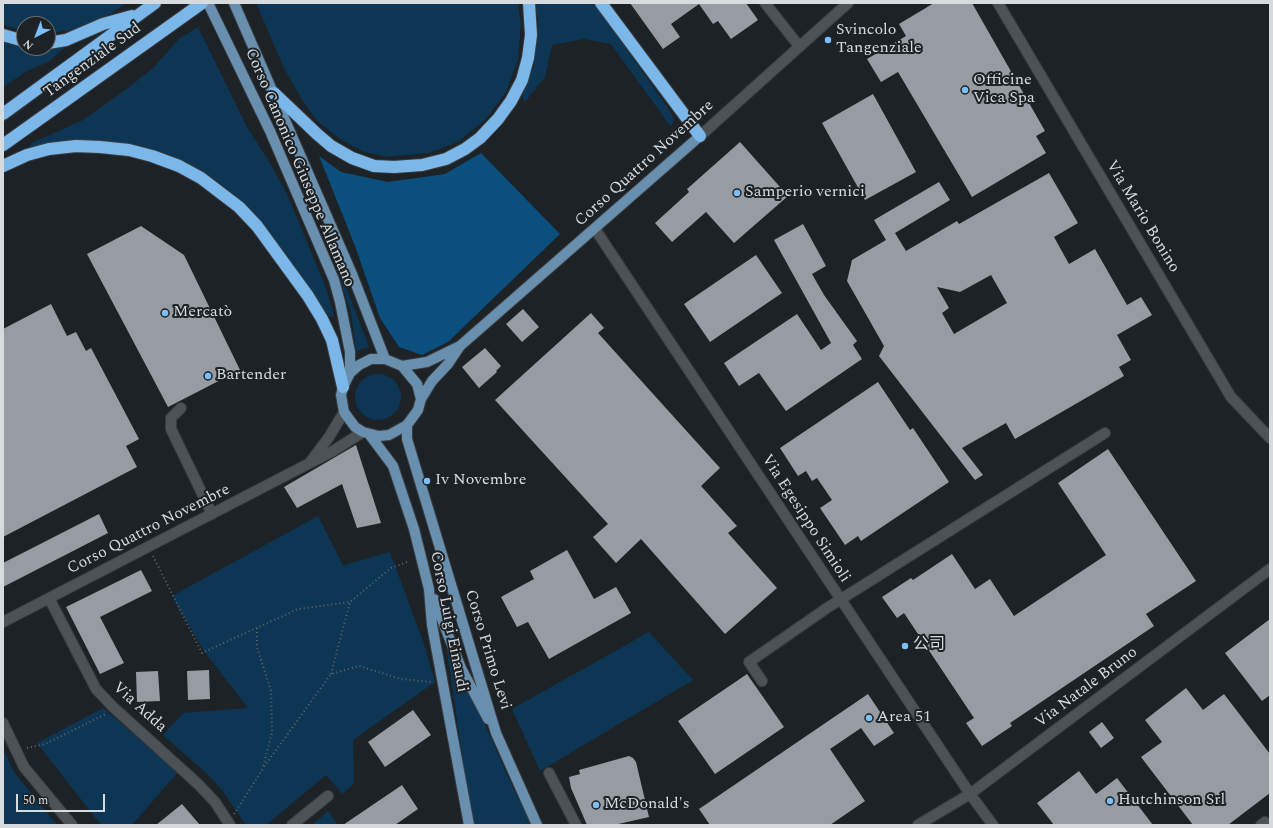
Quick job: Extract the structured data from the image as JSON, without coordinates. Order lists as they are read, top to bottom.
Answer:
{
  "streets": {
    "highway": ["Tangenziale Sud"],
    "main road": [
      "Corso Quattro Novembre",
      "Corso Canonico Giuseppe Allamano",
      "Corso Luigi Einaudi",
      "Corso Primo Levi"
    ],
    "street": [
      "Via Mario Bonino",
      "Via Egesippo Simioli",
      "Via Natale Bruno",
      "Via Adda"
    ]
  },
  "crossings": [
    ["Corso Quattro Novembre", "Corso Canonico Giuseppe Allamano"],
    ["Corso Quattro Novembre", "Via Egesippo Simioli"],
    ["Corso Quattro Novembre", "Corso Luigi Einaudi"],
    ["Corso Quattro Novembre", "Via Adda"],
    ["Corso Canonico Giuseppe Allamano", "Corso Luigi Einaudi"],
    ["Via Egesippo Simioli", "Via Natale Bruno"],
    ["Corso Luigi Einaudi", "Corso Primo Levi"]
  ],
  "places": [
    "Svincolo Tangenziale",
    "Officine Vica Spa",
    "Samperio vernici",
    "Mercatò",
    "Bartender",
    "Iv Novembre",
    "公司",
    "Area 51",
    "Hutchinson Srl",
    "McDonald's"
  ],
  "scale_bar": "50 m",
  "north": "bottom left"
}
